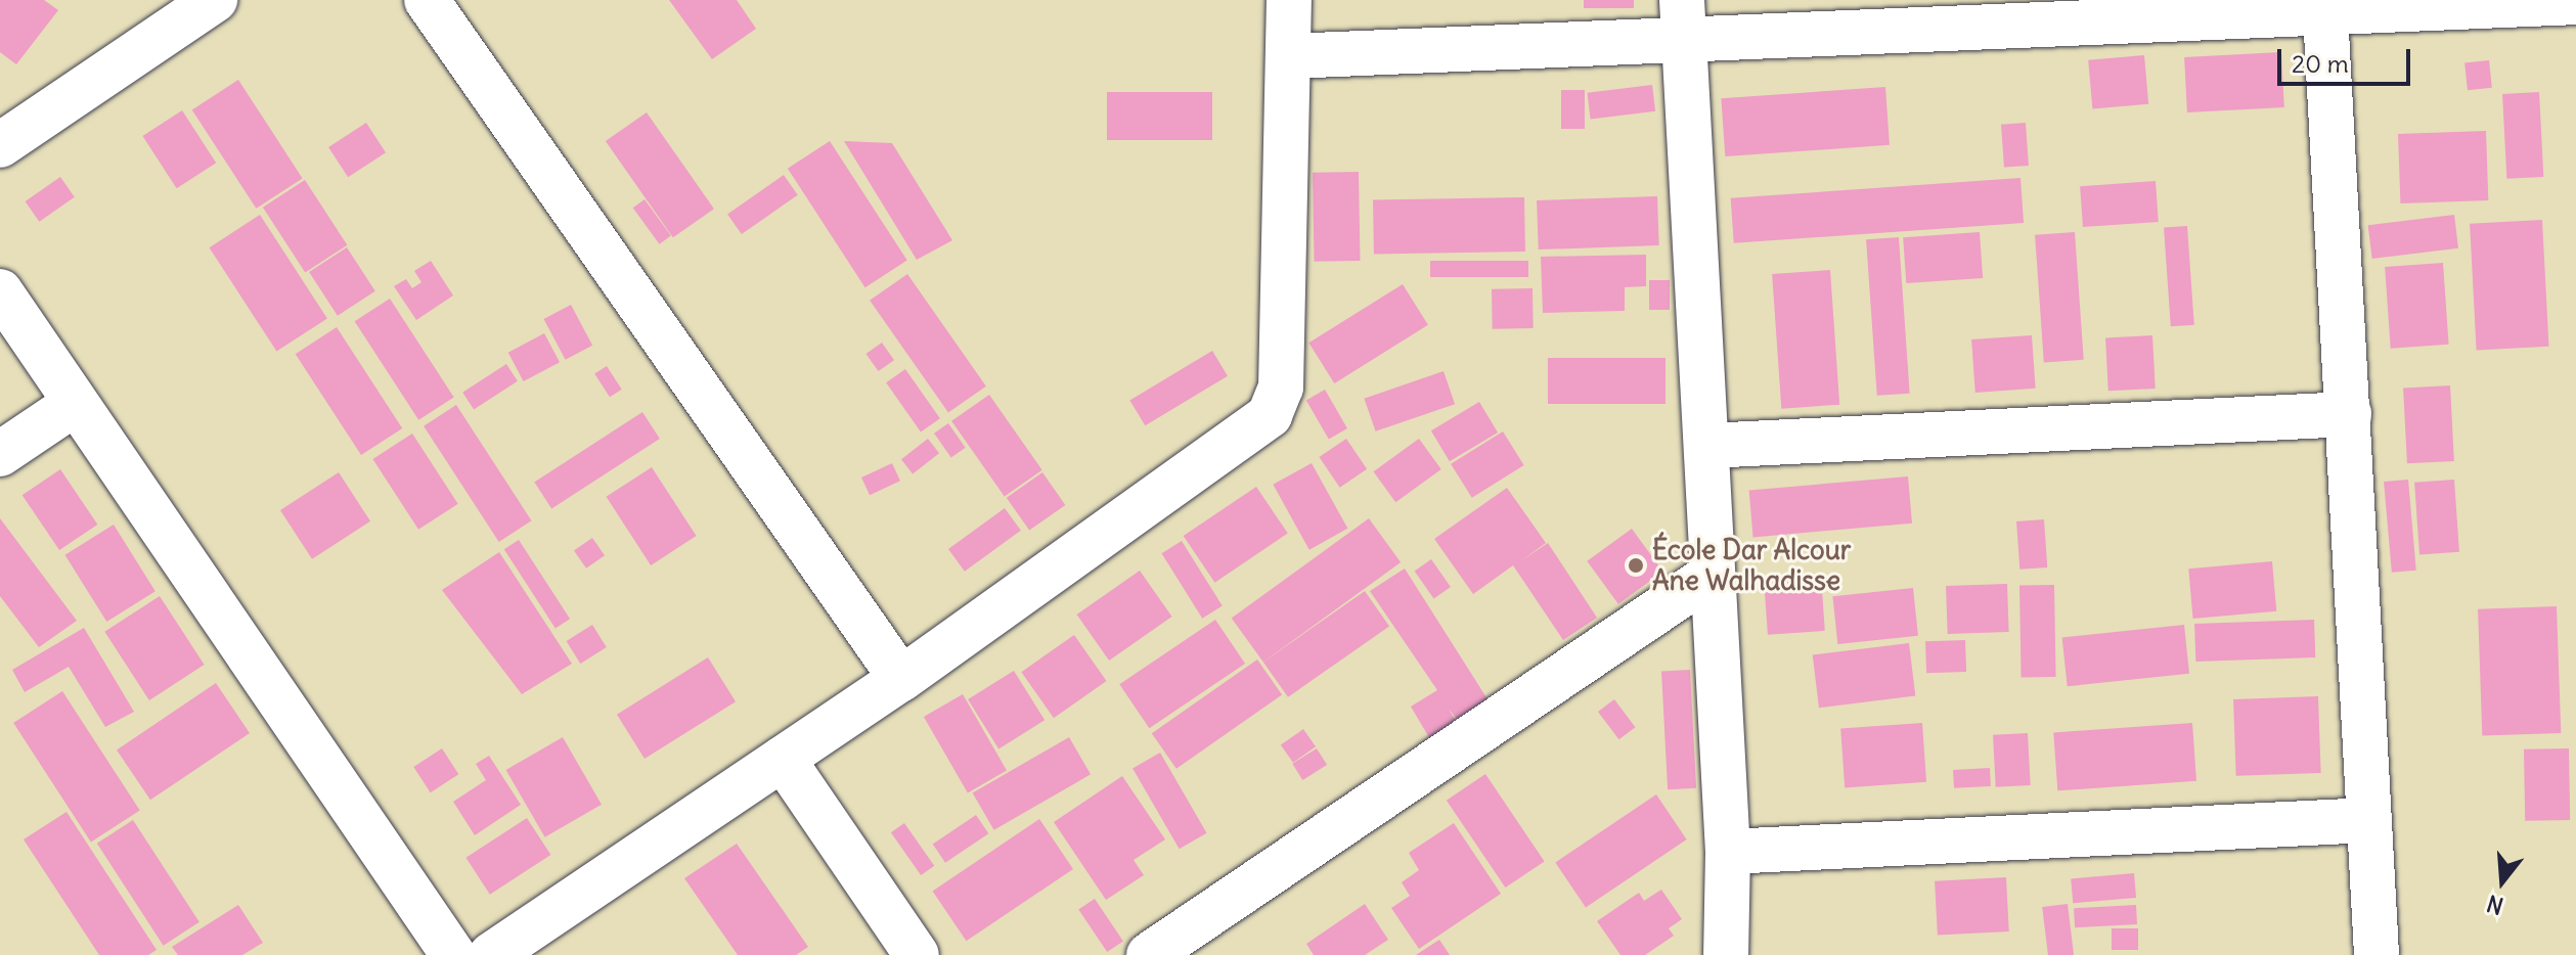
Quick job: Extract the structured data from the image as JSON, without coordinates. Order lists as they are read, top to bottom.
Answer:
{
  "places": ["École Dar Alcour Ane Walhadisse"],
  "scale_bar": "20 m",
  "north": "bottom"
}
